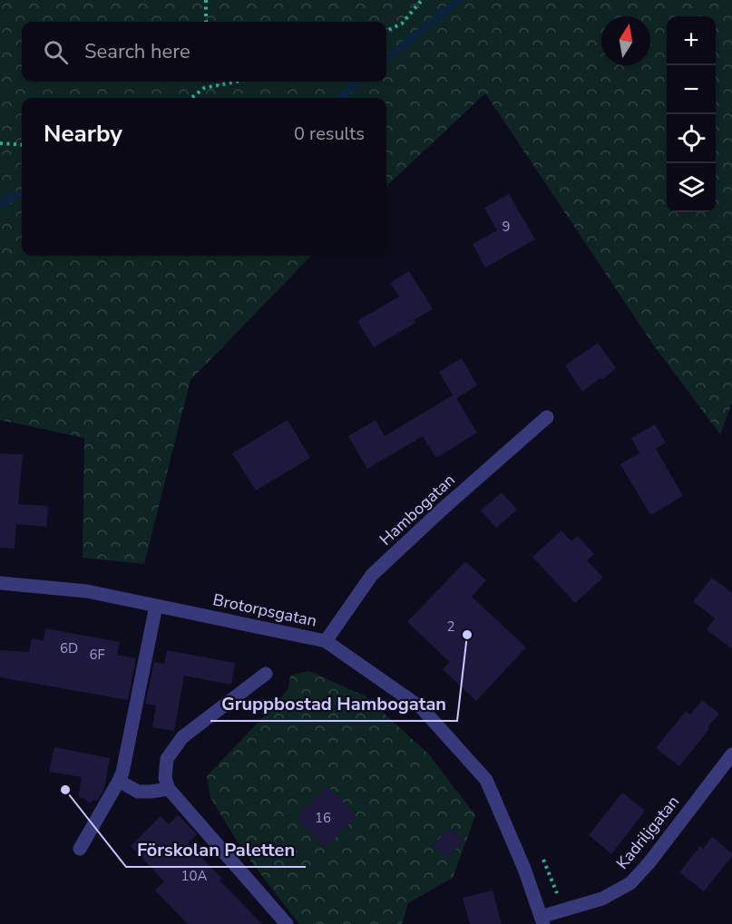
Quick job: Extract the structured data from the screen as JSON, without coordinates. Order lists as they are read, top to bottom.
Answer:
{
  "streets": {
    "street": ["Hambogatan", "Brotorpsgatan", "Kadriljgatan"]
  },
  "crossings": [
    ["Hambogatan", "Brotorpsgatan"],
    ["Brotorpsgatan", "Kadriljgatan"]
  ],
  "places": ["Gruppbostad Hambogatan", "Förskolan Paletten"],
  "house_numbers": [
    "9",
    "2",
    "6D",
    "6F",
    "16",
    "10A"
  ],
  "north": "top",
  "page": {
    "map_buttons": ["+", "−"],
    "search": "Search here",
    "heading": ["Nearby", "0 results"]
  }
}
